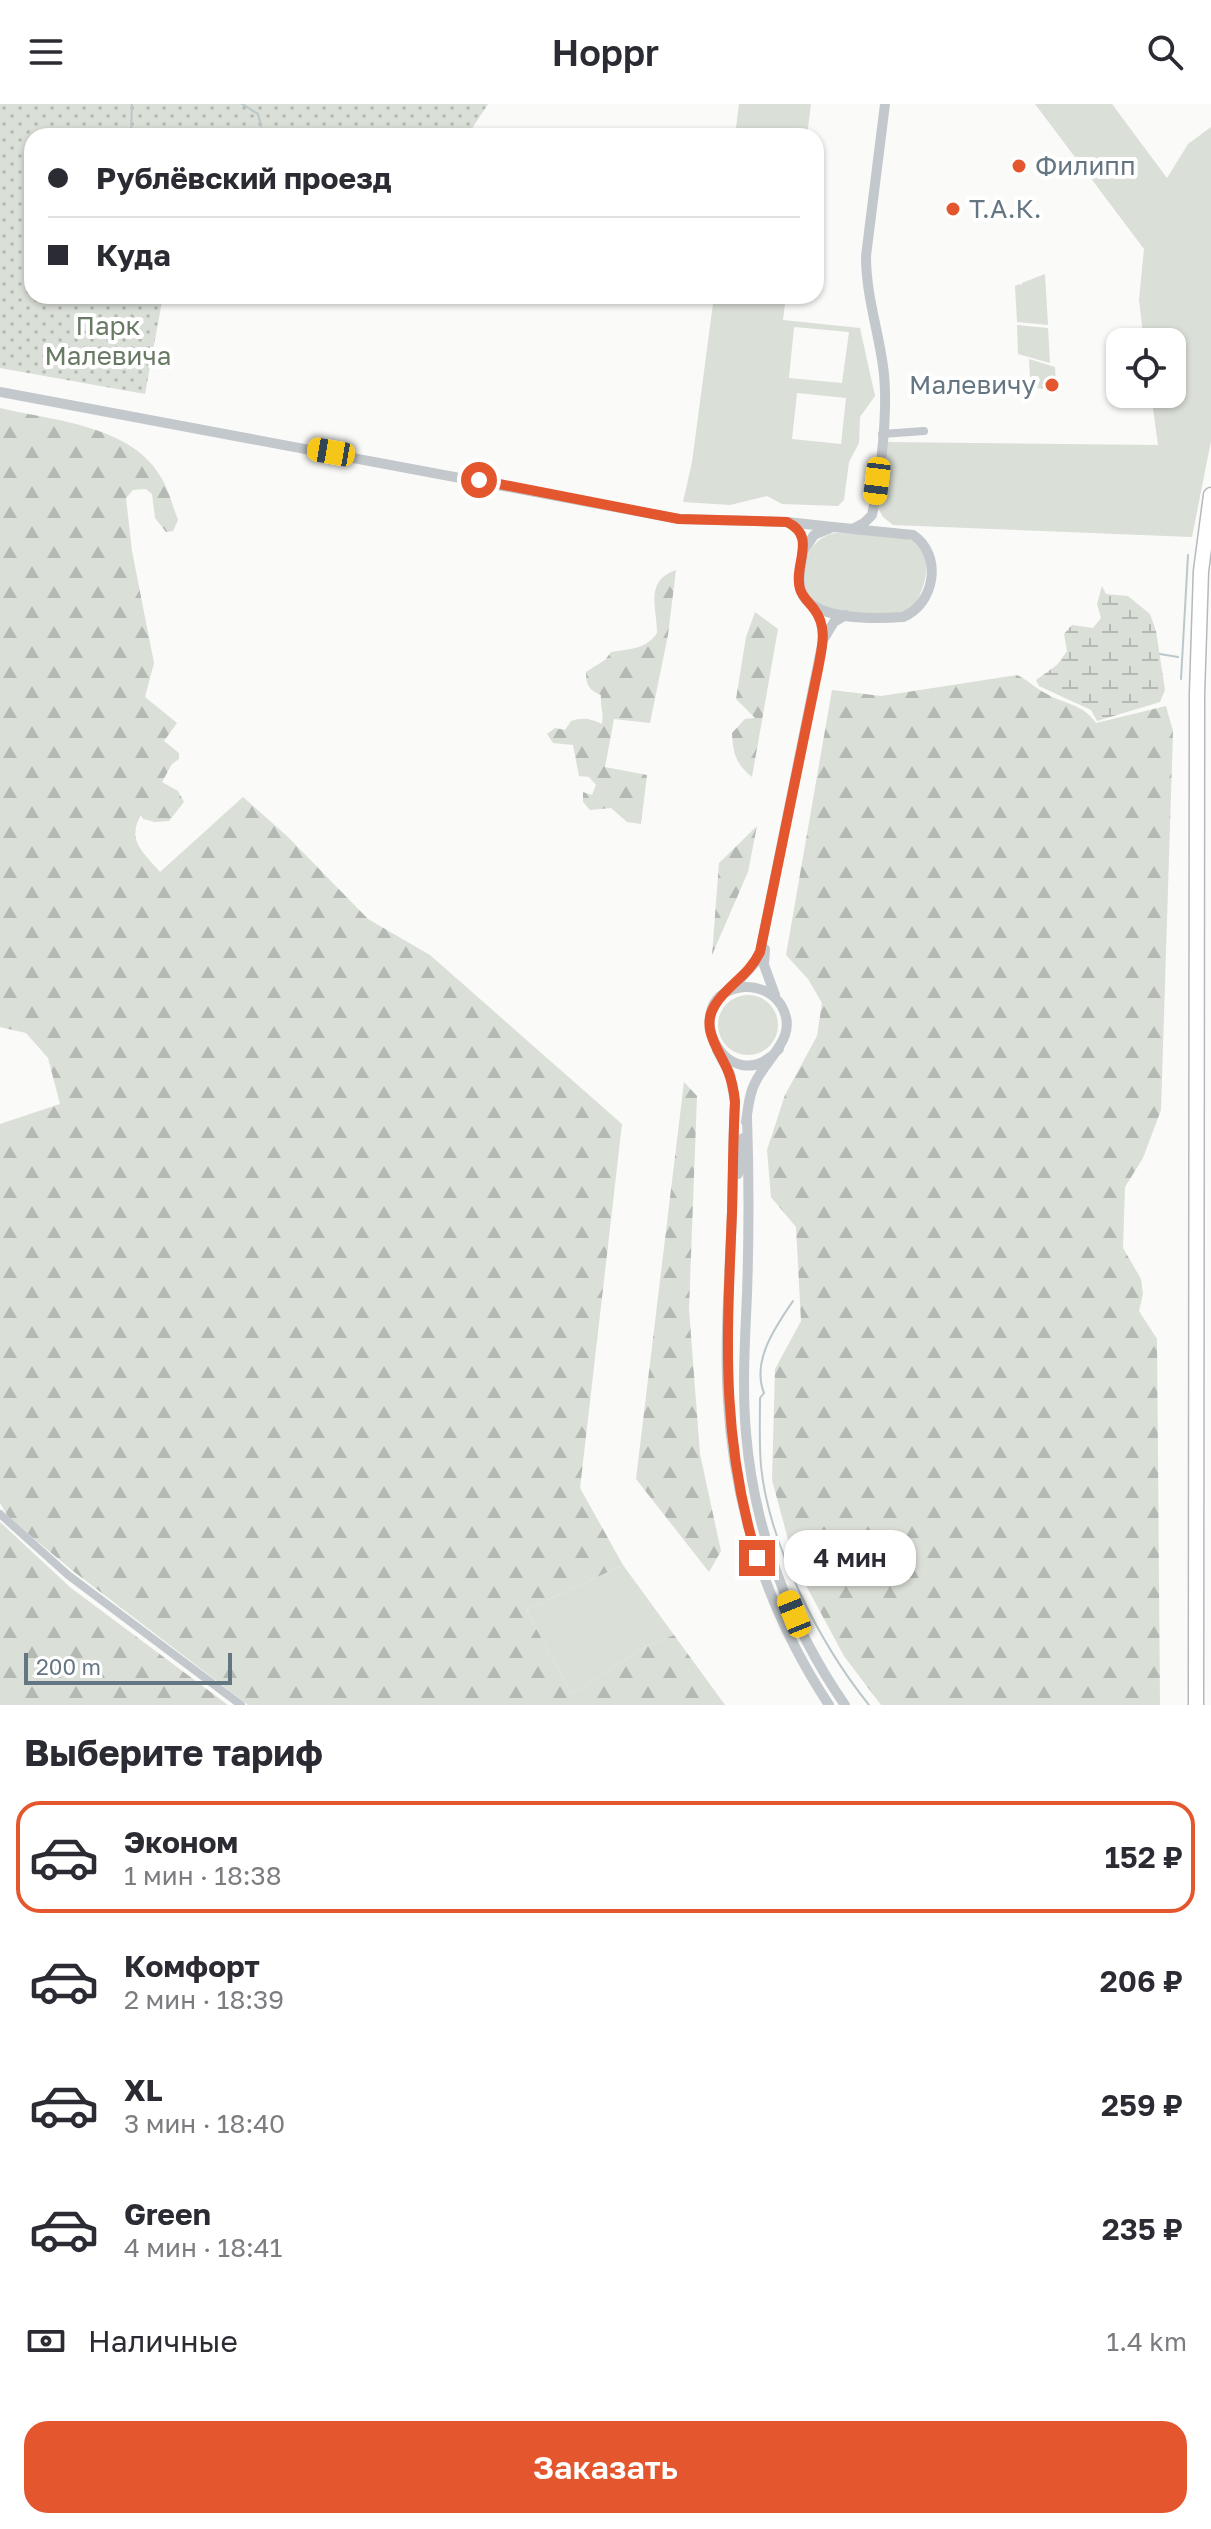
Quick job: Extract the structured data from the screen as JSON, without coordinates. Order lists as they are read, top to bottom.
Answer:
{
  "parks": ["Парк Малевича"],
  "places": ["Филипп", "Т.А.К.", "Малевичу"],
  "scale_bar": "200 m",
  "page": {
    "header": "Hoppr",
    "banner": ["Рублёвский проезд", "Куда"],
    "bubble": "4 мин",
    "scale": "200 m",
    "heading": "Выберите тариф",
    "list": [
      {
        "name": "Эконом",
        "note": "1 мин · 18:38",
        "value": "152 ₽"
      },
      {
        "name": "Комфорт",
        "note": "2 мин · 18:39",
        "value": "206 ₽"
      },
      {
        "name": "XL",
        "note": "3 мин · 18:40",
        "value": "259 ₽"
      },
      {
        "name": "Green",
        "note": "4 мин · 18:41",
        "value": "235 ₽"
      }
    ],
    "pay": ["Наличные", "1.4 km"],
    "buttons": "Заказать"
  }
}
